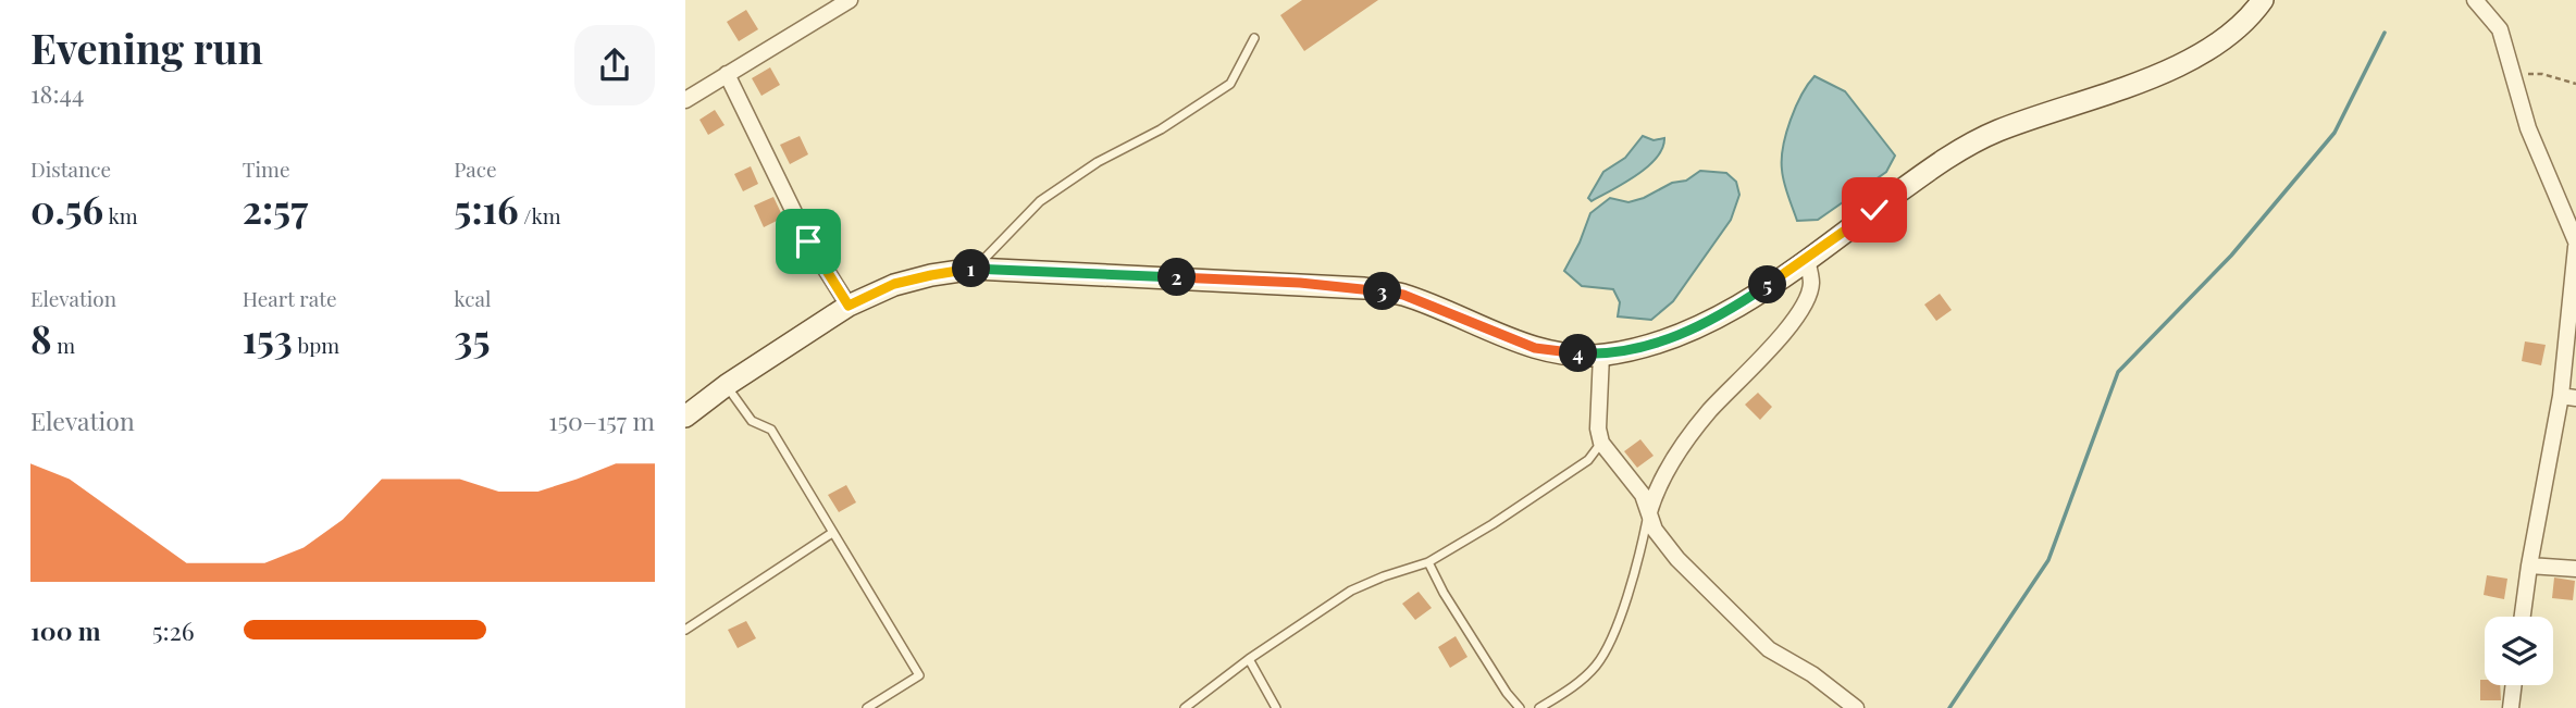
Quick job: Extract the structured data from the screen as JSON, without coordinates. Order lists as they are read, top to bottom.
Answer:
{
  "page": {
    "heading": ["Evening run", "18:44"],
    "stats": [
      ["Distance", "0.56 km"],
      ["Time", "2:57"],
      ["Pace", "5:16 /km"],
      ["Elevation", "8 m"],
      ["Heart rate", "153 bpm"],
      ["kcal", "35"]
    ],
    "pins": [
      "1",
      "2",
      "5",
      "3",
      "4"
    ],
    "chart": ["Elevation", "150–157 m"],
    "list": [
      {
        "name": "100 m",
        "note": "5:26"
      }
    ]
  }
}
